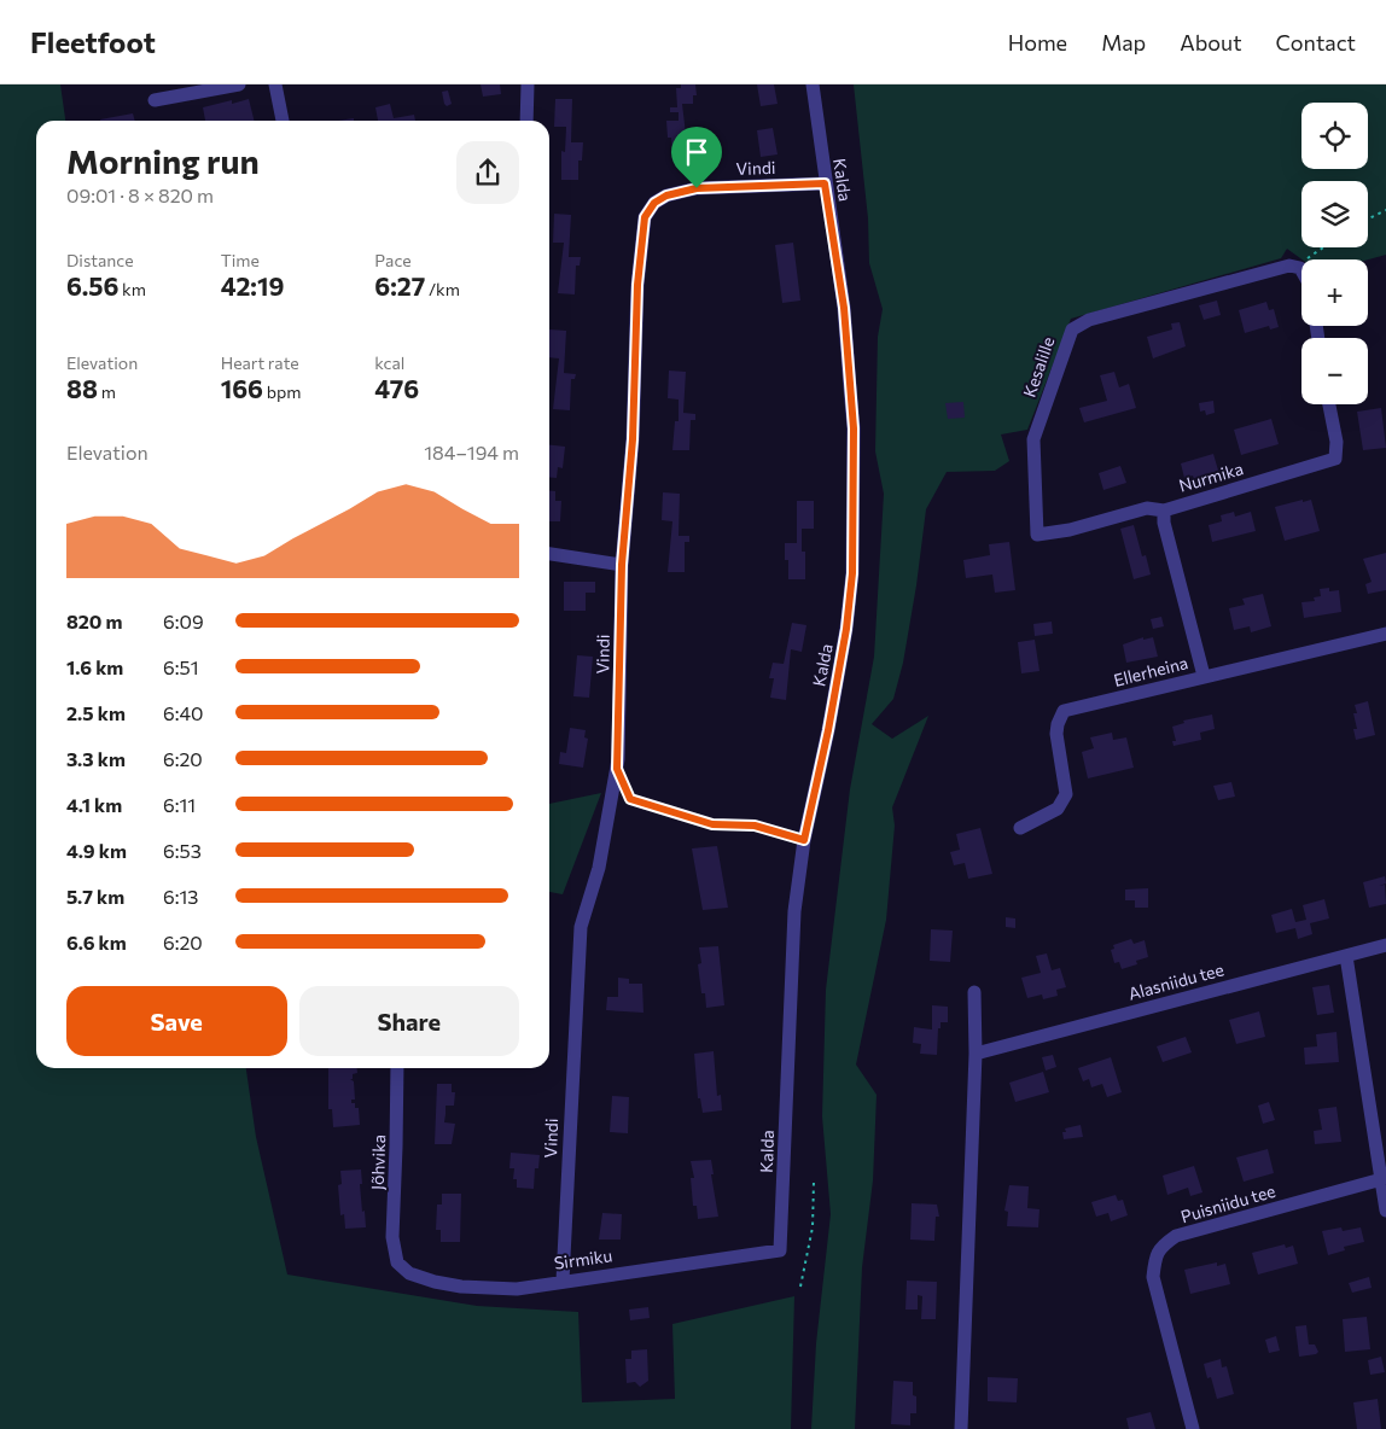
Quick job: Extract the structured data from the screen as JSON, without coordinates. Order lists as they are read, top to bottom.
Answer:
{
  "streets": {
    "street": [
      "Vindi",
      "Kalda",
      "Kesalille",
      "Nurmika",
      "Ellerheina",
      "Alasniidu tee",
      "Jõhvika",
      "Puisniidu tee",
      "Sirmiku"
    ]
  },
  "crossings": [
    ["Vindi", "Kalda"],
    ["Vindi", "Sirmiku"],
    ["Kalda", "Sirmiku"],
    ["Kesalille", "Nurmika"],
    ["Nurmika", "Ellerheina"],
    ["Jõhvika", "Sirmiku"]
  ],
  "page": {
    "header": "Fleetfoot",
    "nav": [
      "Home",
      "Map",
      "About",
      "Contact"
    ],
    "map_buttons": ["+", "−"],
    "heading": ["Morning run", "09:01 · 8 × 820 m"],
    "stats": [
      ["Distance", "6.56 km"],
      ["Time", "42:19"],
      ["Pace", "6:27 /km"],
      ["Elevation", "88 m"],
      ["Heart rate", "166 bpm"],
      ["kcal", "476"]
    ],
    "chart": ["Elevation", "184–194 m"],
    "list": [
      {
        "name": "820 m",
        "note": "6:09"
      },
      {
        "name": "1.6 km",
        "note": "6:51"
      },
      {
        "name": "2.5 km",
        "note": "6:40"
      },
      {
        "name": "3.3 km",
        "note": "6:20"
      },
      {
        "name": "4.1 km",
        "note": "6:11"
      },
      {
        "name": "4.9 km",
        "note": "6:53"
      },
      {
        "name": "5.7 km",
        "note": "6:13"
      },
      {
        "name": "6.6 km",
        "note": "6:20"
      }
    ],
    "buttons": ["Save", "Share"]
  }
}
